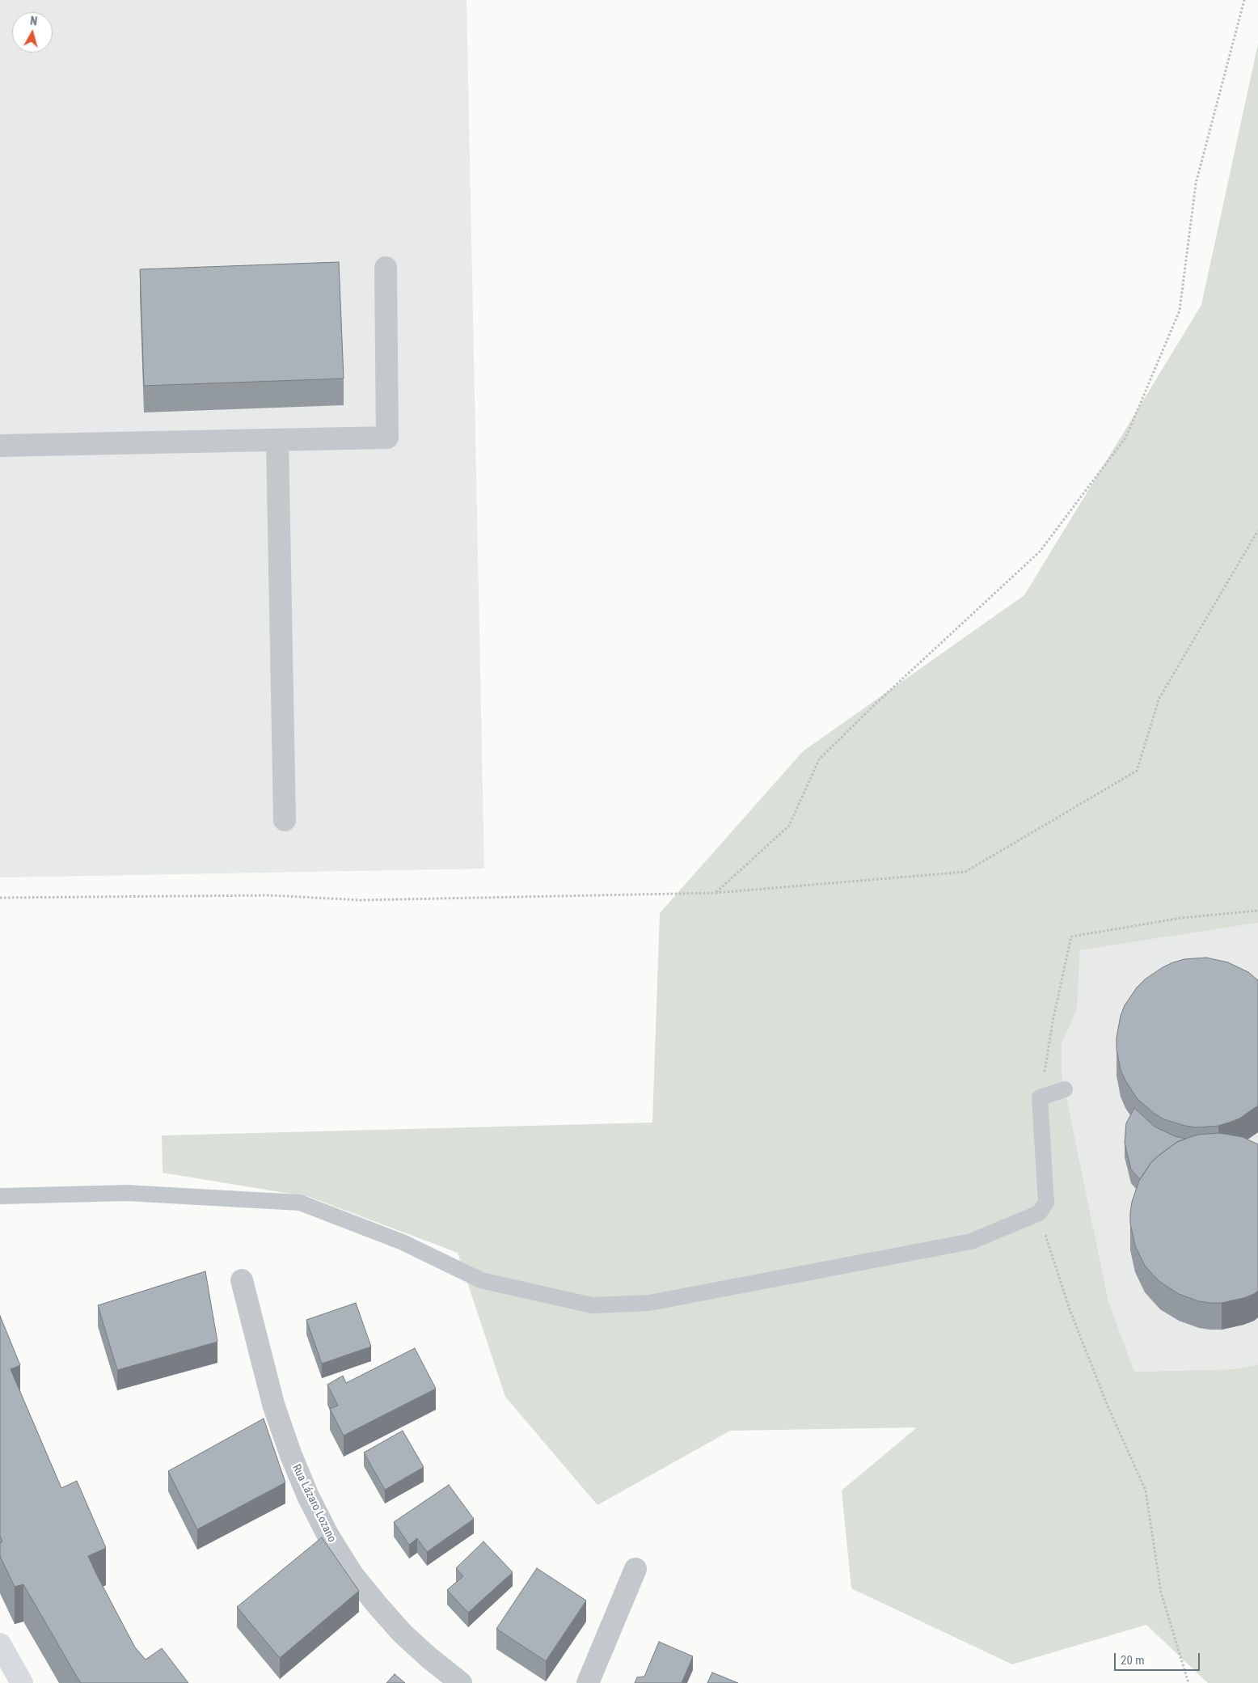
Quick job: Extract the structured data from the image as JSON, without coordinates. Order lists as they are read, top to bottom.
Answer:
{
  "streets": {
    "street": ["Rua Lázaro Lozano"]
  },
  "scale_bar": "20 m",
  "north": "top"
}
